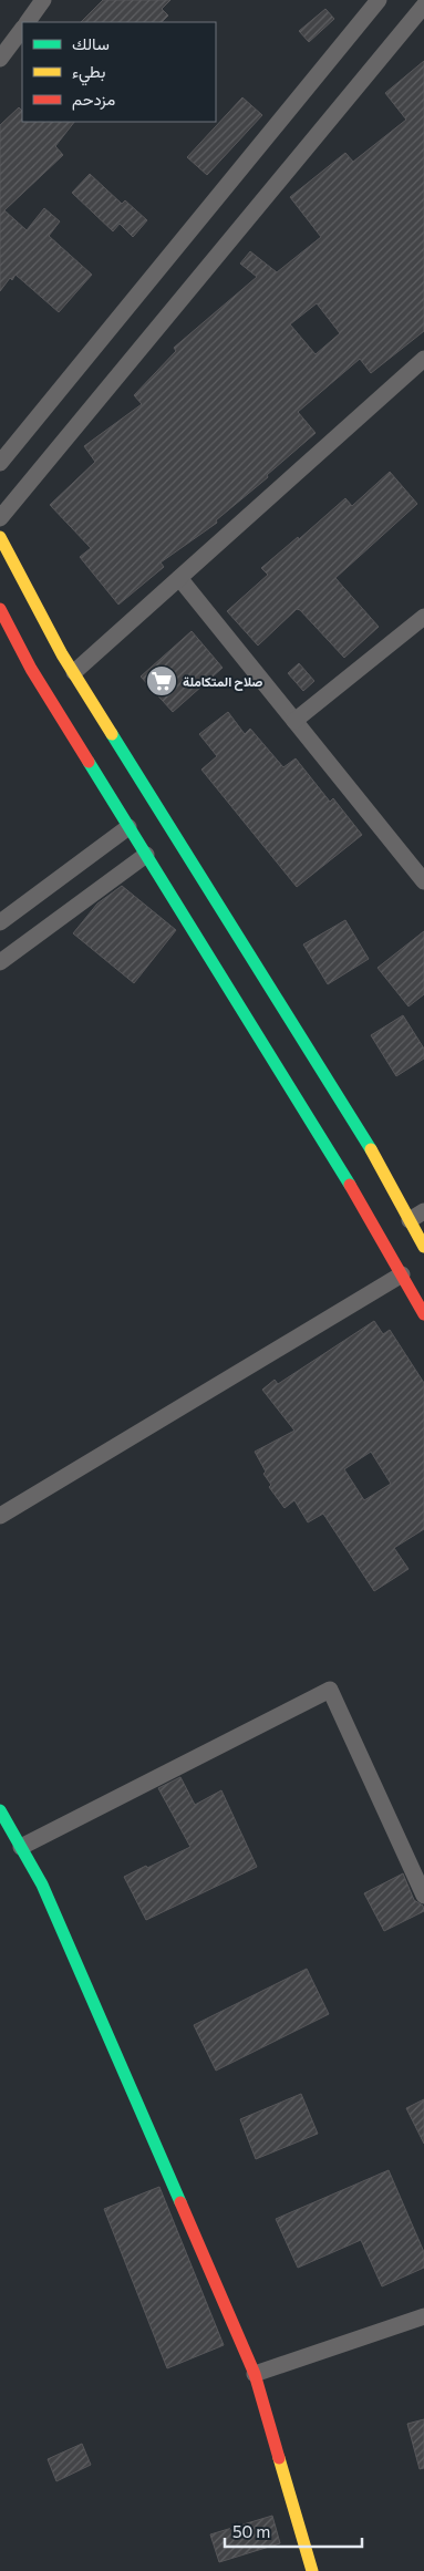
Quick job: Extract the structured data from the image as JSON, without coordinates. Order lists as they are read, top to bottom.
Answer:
{
  "places": {
    "supermarket": ["صلاح المتكاملة"]
  },
  "legend": ["سالك", "بطيء", "مزدحم"],
  "scale_bar": "50 m"
}
